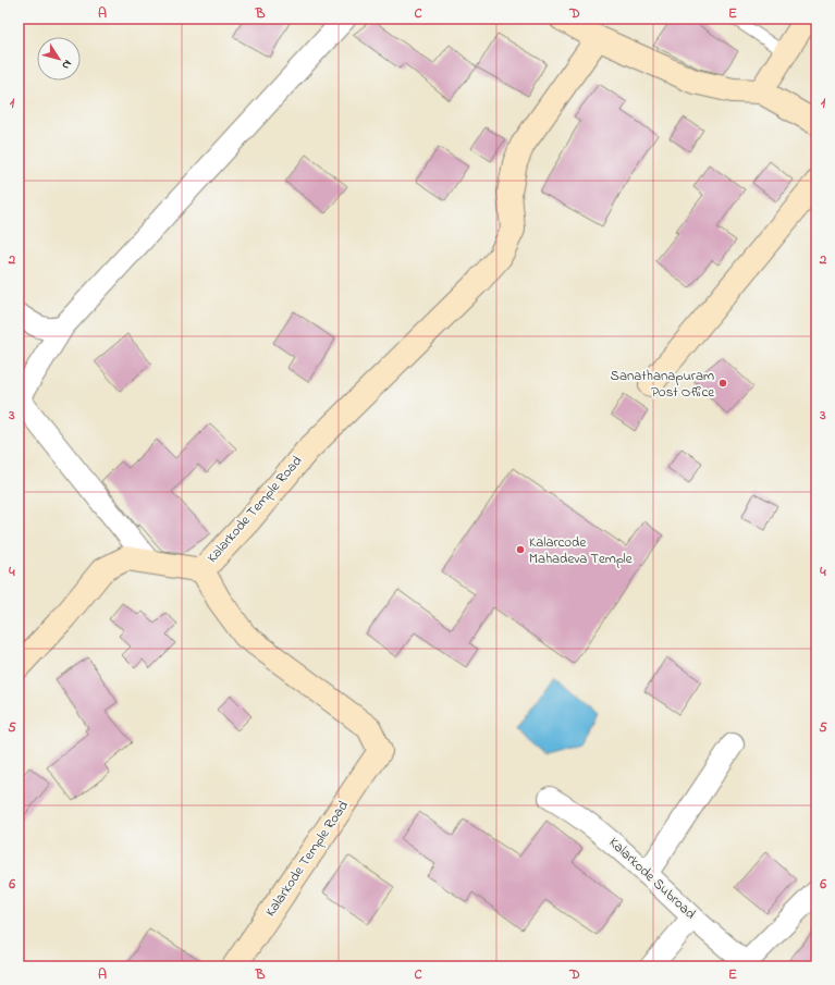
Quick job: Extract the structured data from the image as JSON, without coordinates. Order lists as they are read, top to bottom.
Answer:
{
  "streets": {
    "main road": ["Kalarkode Temple Road"],
    "street": ["Kalarkode Subroad"]
  },
  "places": ["Sanathanapuram Post Office", "Kalarcode Mahadeva Temple"],
  "north": "bottom right",
  "grid": {
    "columns": [
      "A",
      "B",
      "C",
      "D",
      "E"
    ],
    "rows": [
      "1",
      "2",
      "3",
      "4",
      "5",
      "6"
    ]
  }
}
